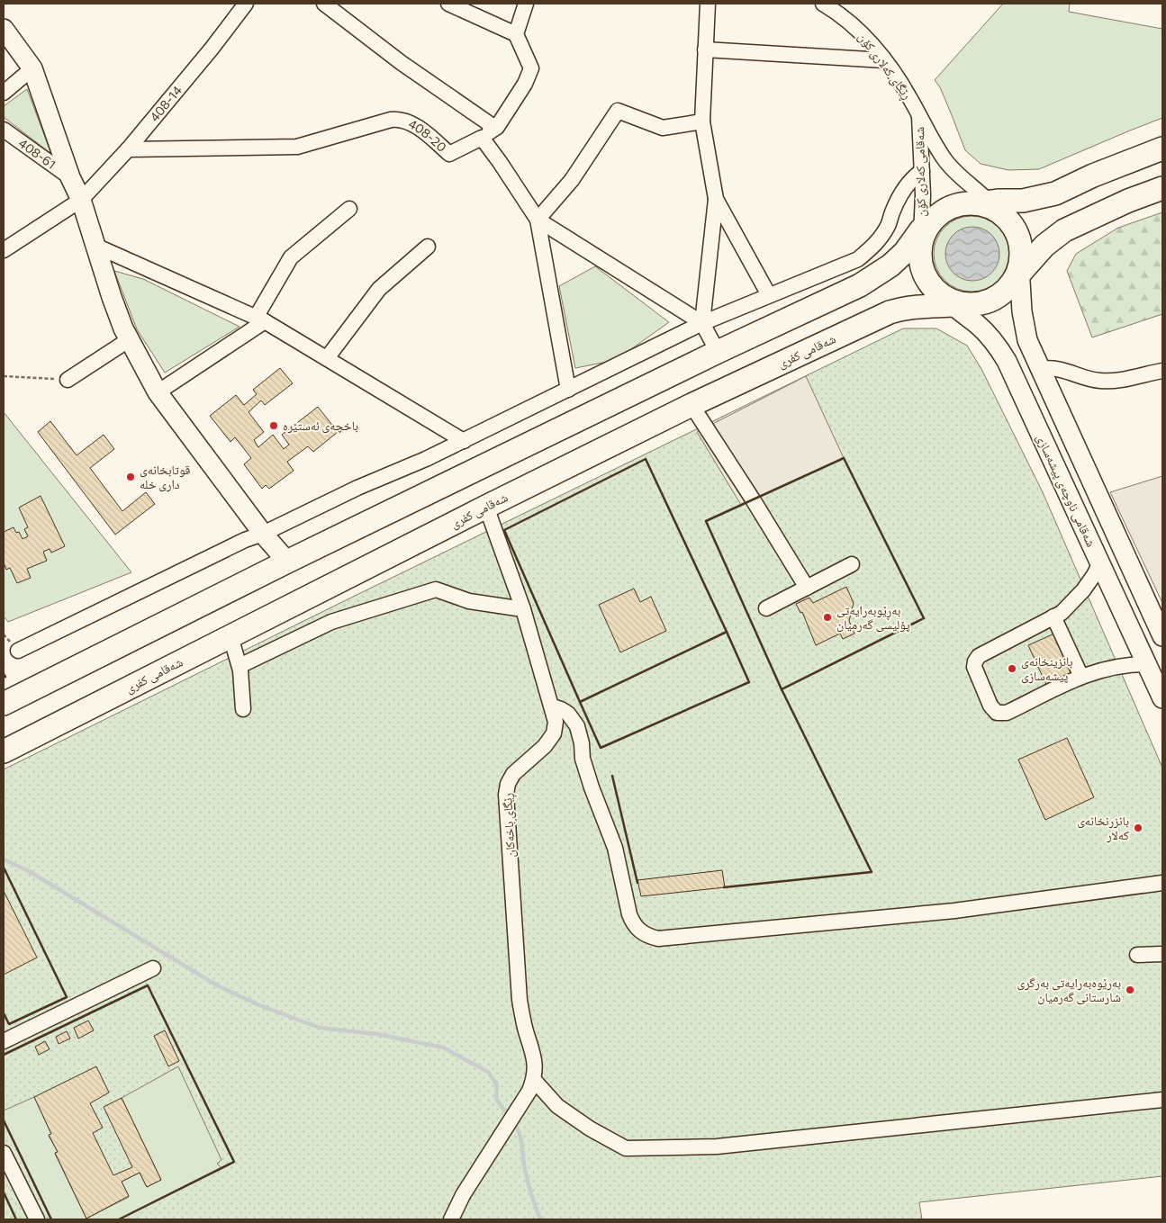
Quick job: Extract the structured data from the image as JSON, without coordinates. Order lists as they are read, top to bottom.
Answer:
{
  "streets": {
    "highway": ["شەقامی کفری"],
    "main road": ["شەقامی ناوچەی پیشەسازی"],
    "street": [
      "ڕێگای کەلاری کۆن",
      "408-14",
      "408-20",
      "408-61",
      "شەقامی کەلاری کۆن",
      "ڕێگای باخەکان"
    ]
  },
  "crossings": [
    ["ڕێگای کەلاری کۆن", "شەقامی کەلاری کۆن"],
    ["408-14", "408-20"],
    ["شەقامی کەلاری کۆن", "شەقامی کفری"],
    ["شەقامی کەلاری کۆن", "شەقامی ناوچەی پیشەسازی"],
    ["شەقامی کفری", "شەقامی ناوچەی پیشەسازی"],
    ["شەقامی کفری", "ڕێگای باخەکان"]
  ],
  "places": [
    "باخچەی ئەستێرە",
    "قوتابخانەی داری خلە",
    "بەڕێوبەرایەتی پۆلیسی گەرمیان",
    "بانزینخانەی پیشەسازی",
    "بانزرنخانەی کەلار",
    "بەرێوەبەرایەتی بەرگری شارستانی گەرمیان"
  ]
}
